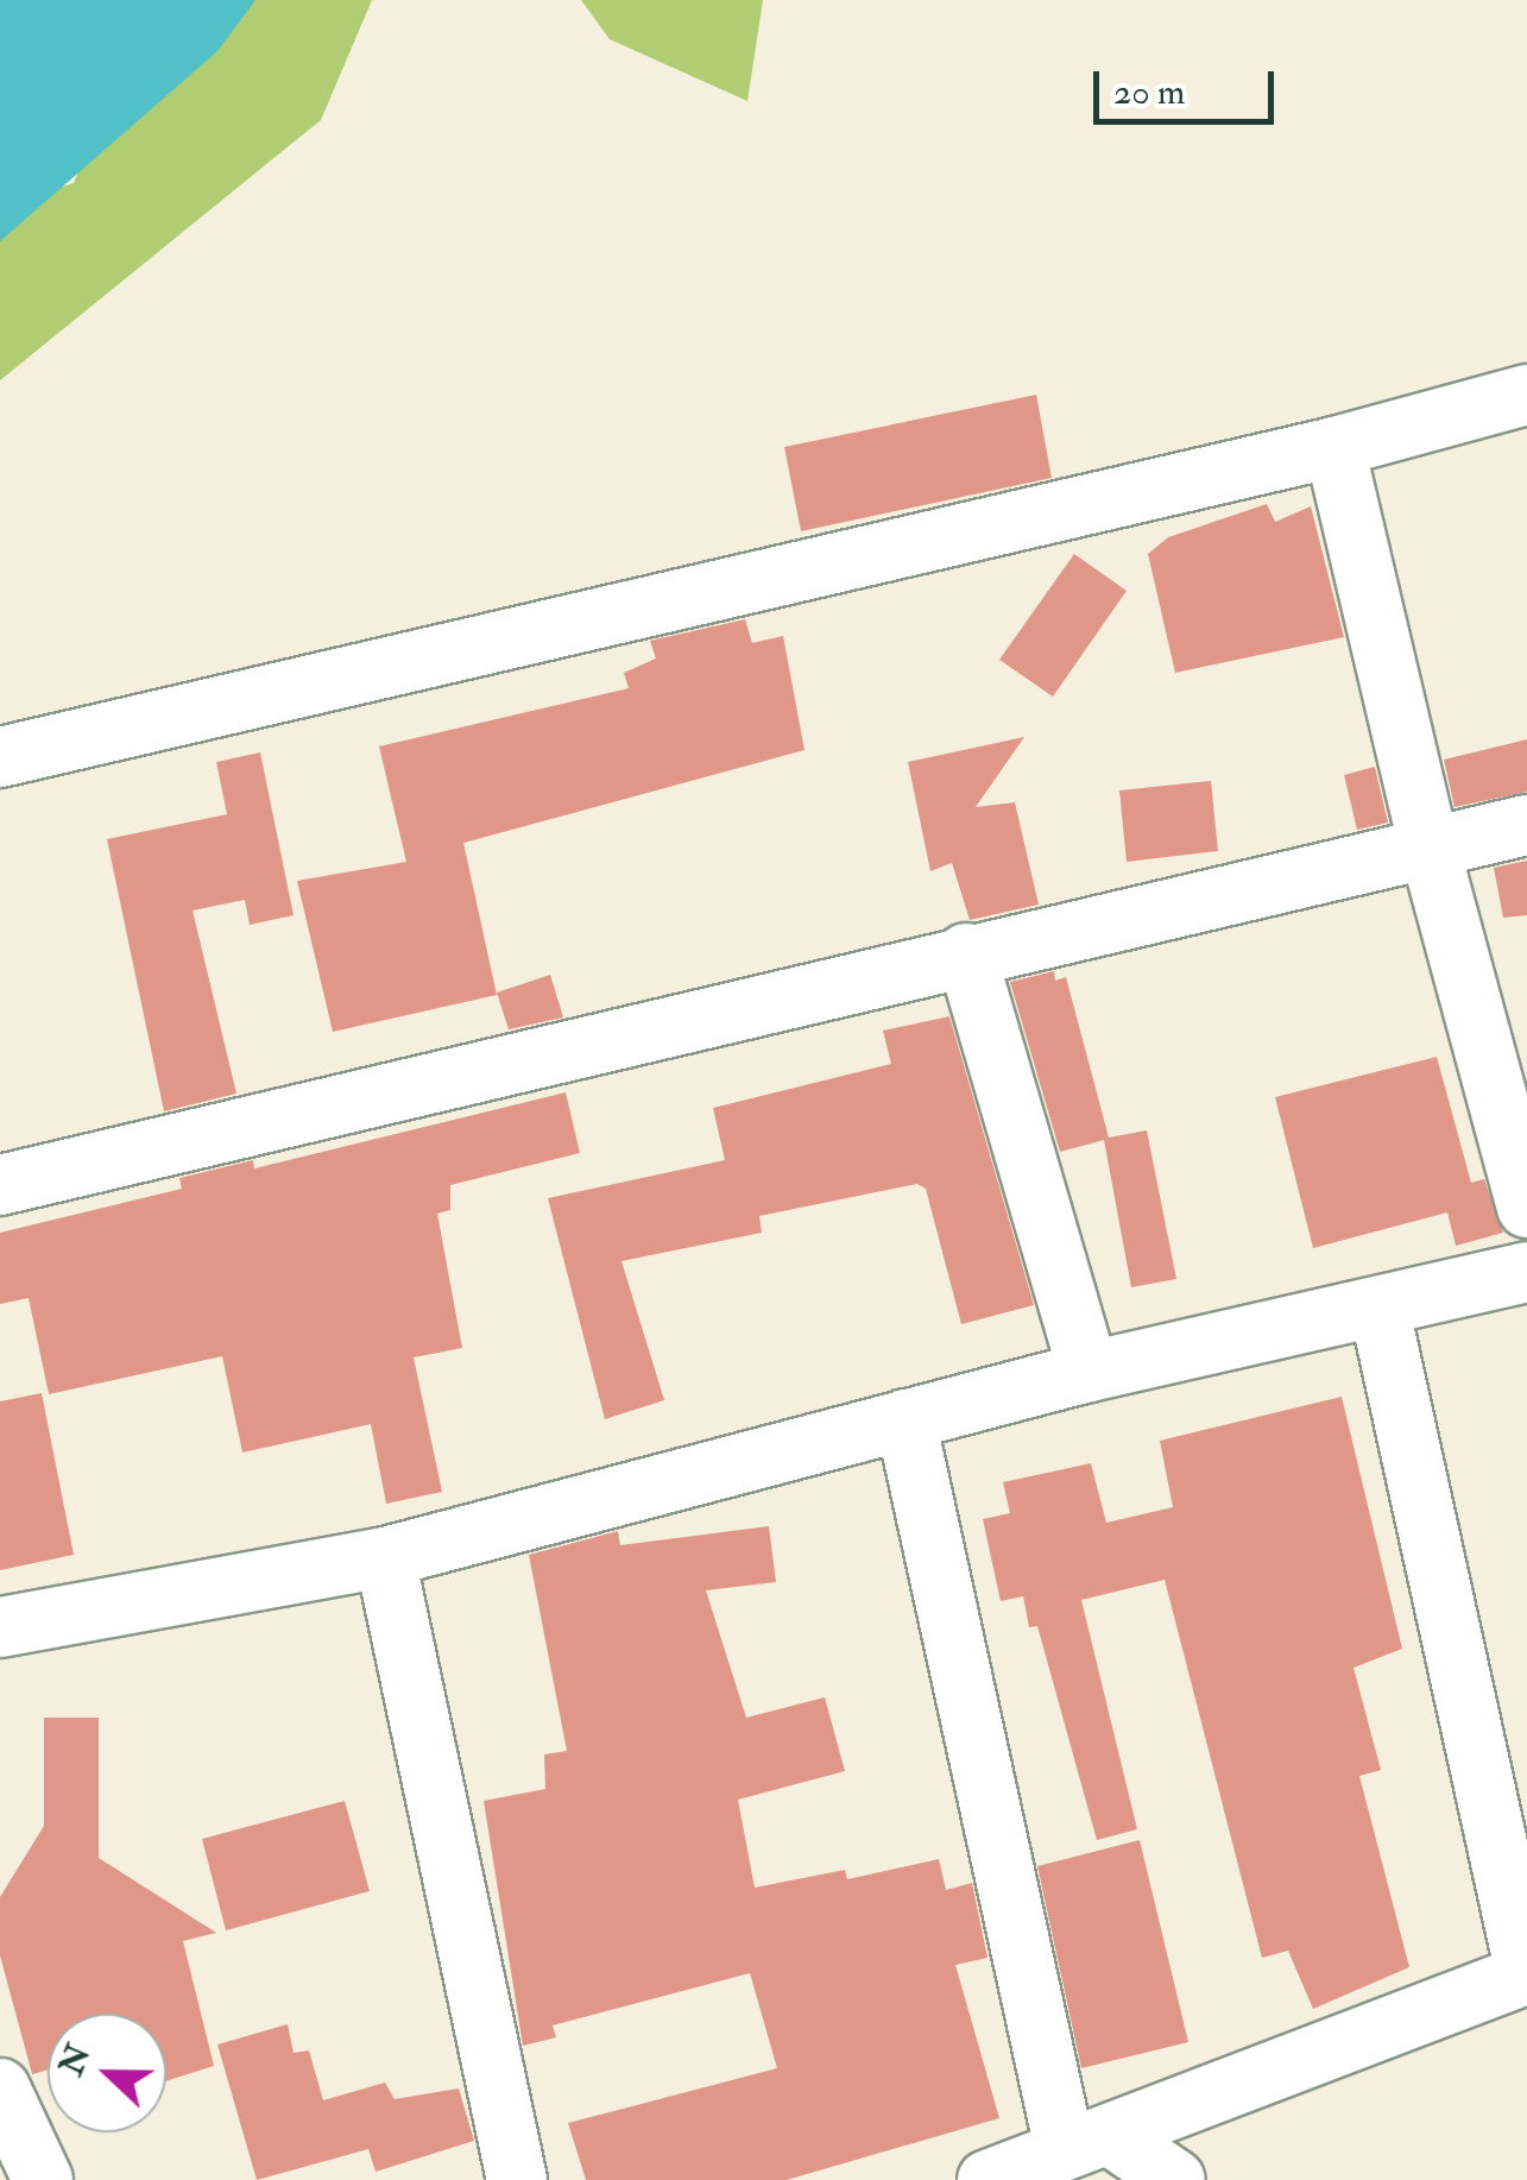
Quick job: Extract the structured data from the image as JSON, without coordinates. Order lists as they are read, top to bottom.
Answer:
{
  "scale_bar": "20 m",
  "north": "left"
}
